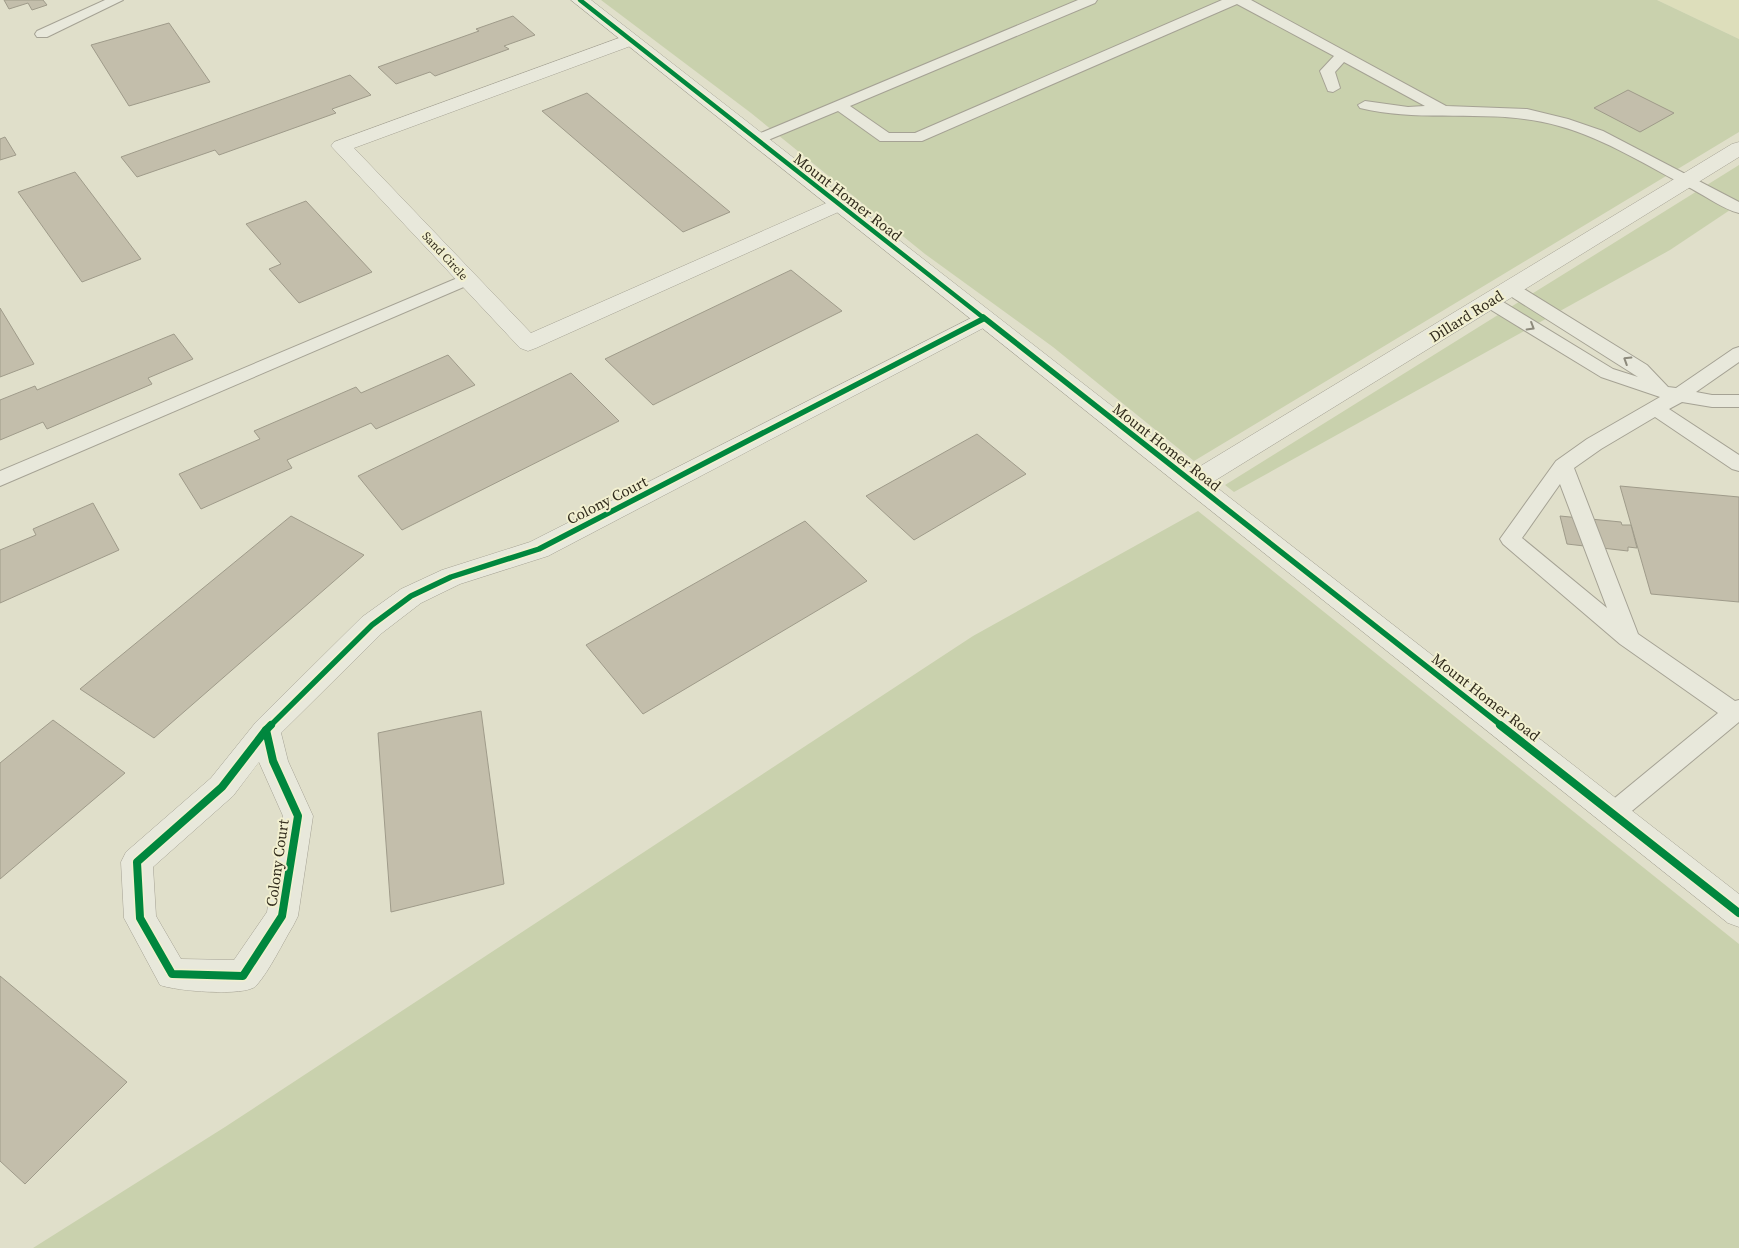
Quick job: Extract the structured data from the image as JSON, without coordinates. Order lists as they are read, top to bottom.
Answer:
{
  "streets": {
    "street": [
      "Mount Homer Road",
      "Sand Circle",
      "Dillard Road",
      "Colony Court"
    ]
  },
  "crossings": [
    ["Mount Homer Road", "Sand Circle"],
    ["Mount Homer Road", "Dillard Road"],
    ["Mount Homer Road", "Colony Court"]
  ]
}
